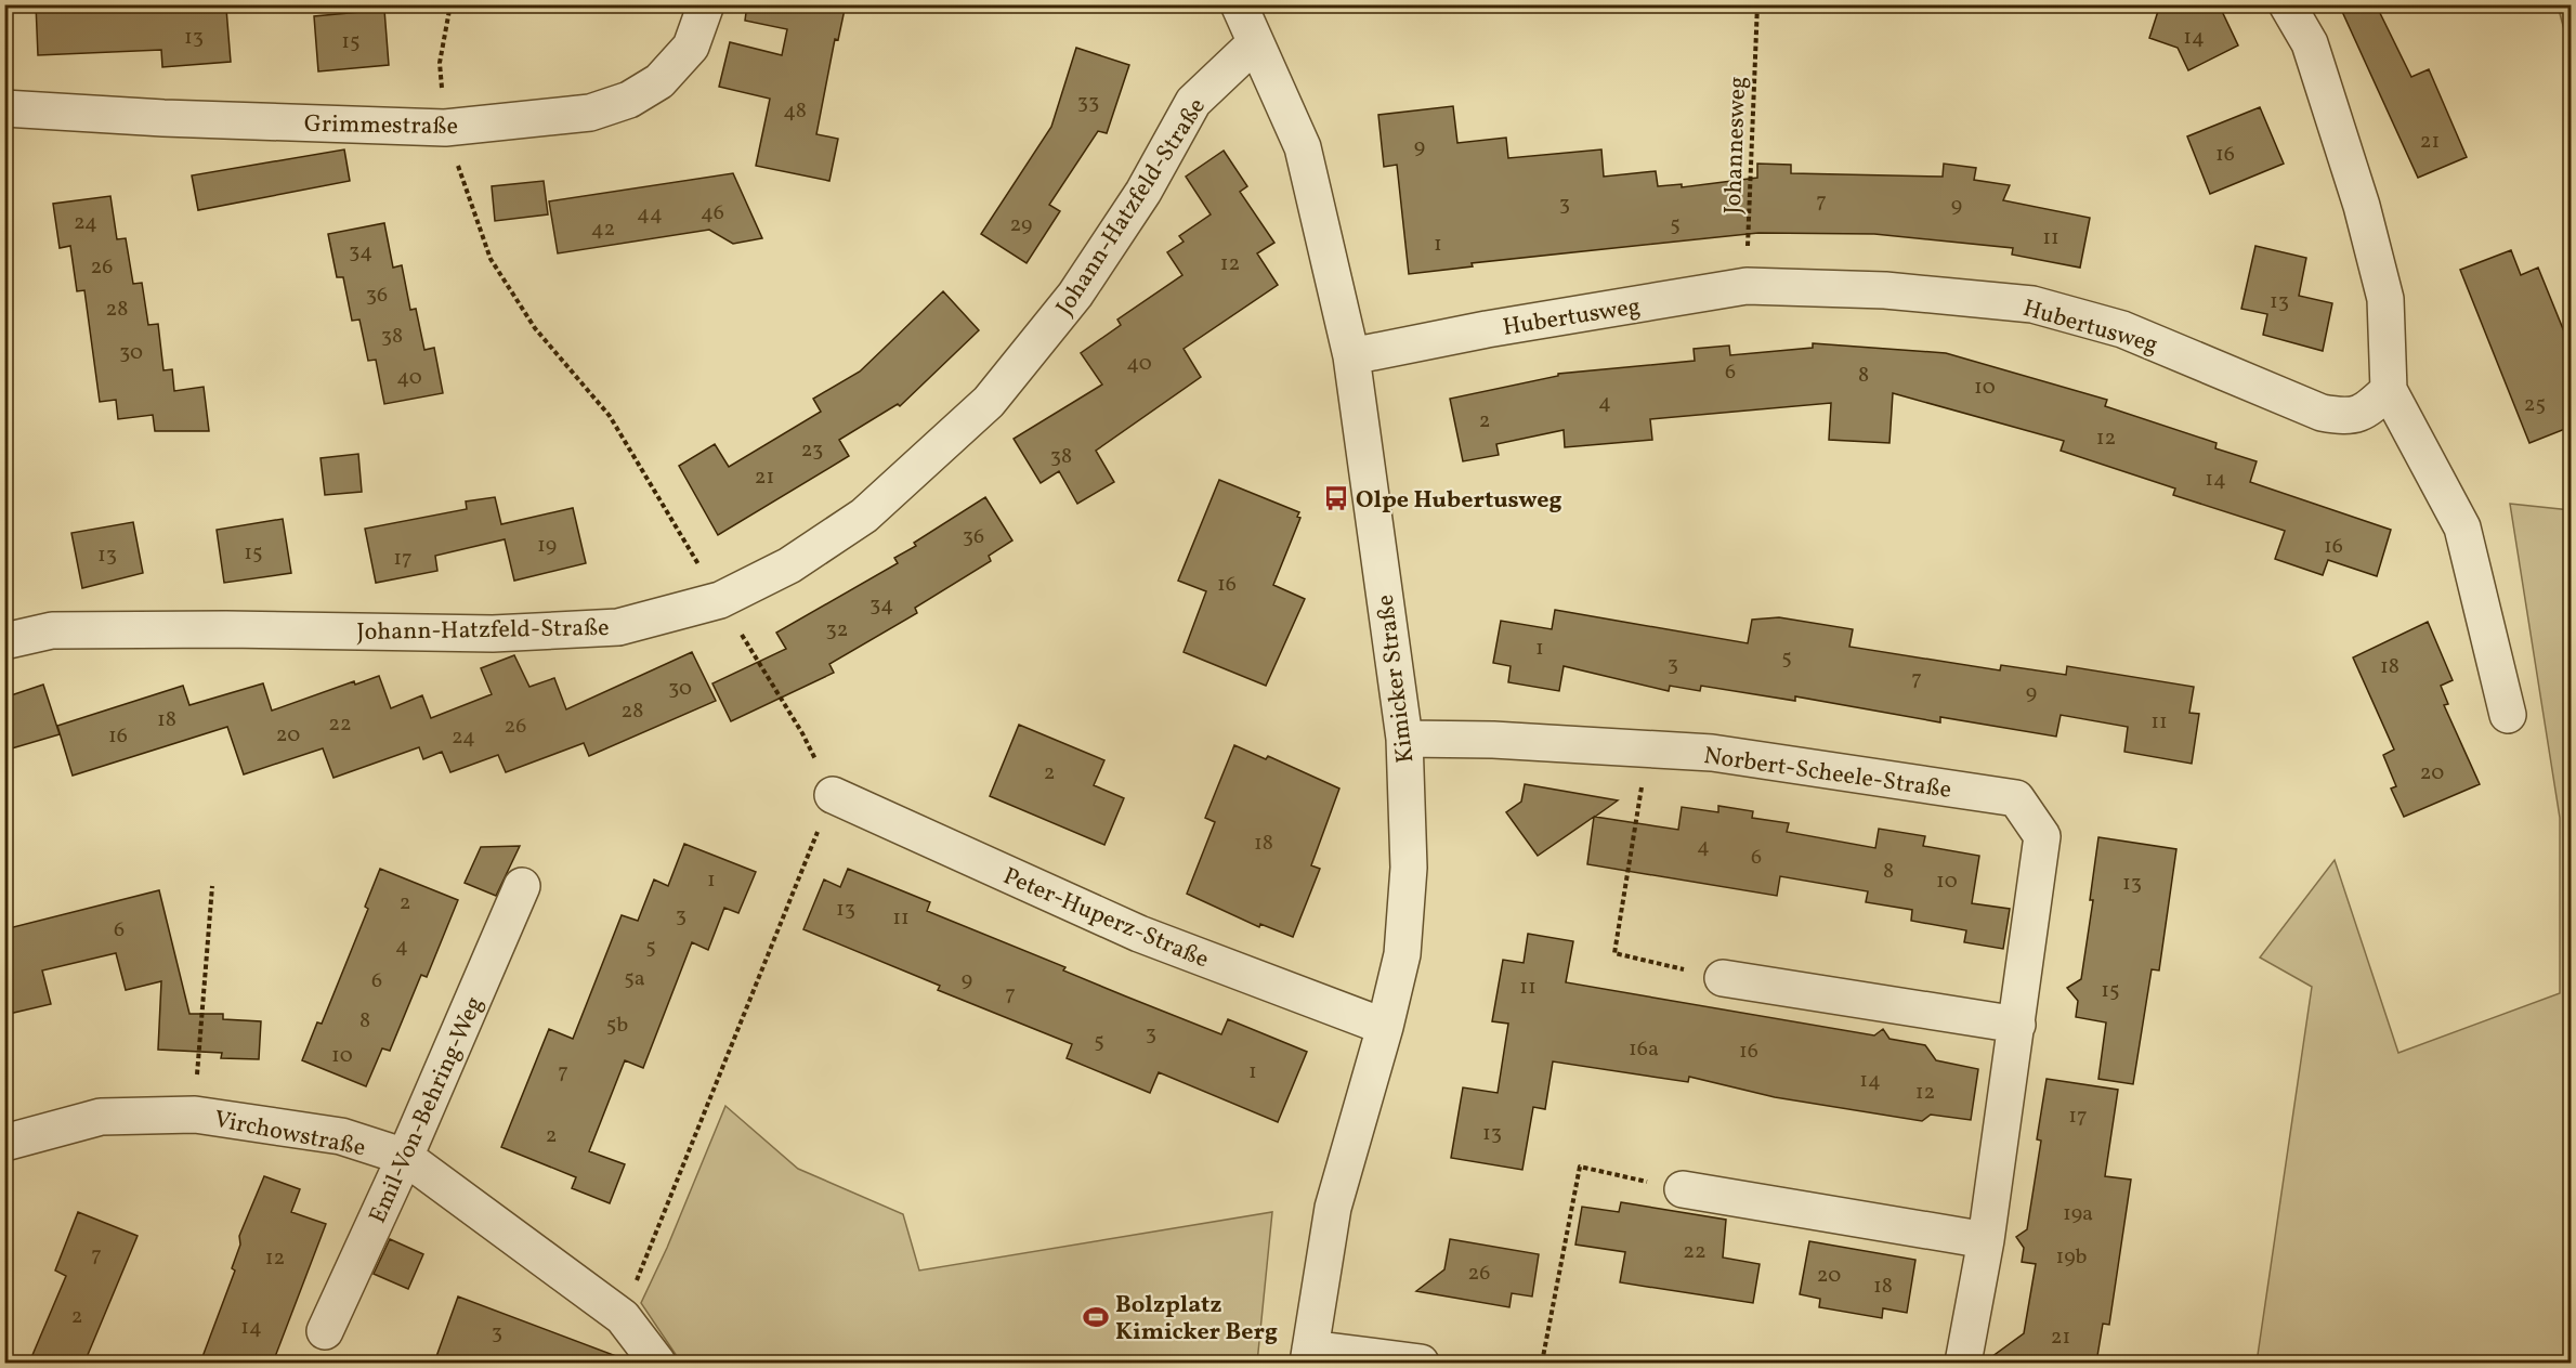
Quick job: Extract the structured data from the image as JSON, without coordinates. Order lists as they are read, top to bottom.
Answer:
{
  "streets": {
    "street": [
      "Grimmestraße",
      "Johann-Hatzfeld-Straße",
      "Hubertusweg",
      "Kimicker Straße",
      "Norbert-Scheele-Straße",
      "Peter-Huperz-Straße",
      "Emil-Von-Behring-Weg",
      "Virchowstraße"
    ],
    "path": ["Johannesweg"]
  },
  "crossings": [
    ["Johannesweg", "Hubertusweg"],
    ["Johann-Hatzfeld-Straße", "Kimicker Straße"],
    ["Hubertusweg", "Kimicker Straße"],
    ["Kimicker Straße", "Norbert-Scheele-Straße"],
    ["Kimicker Straße", "Peter-Huperz-Straße"],
    ["Emil-Von-Behring-Weg", "Virchowstraße"]
  ],
  "places": {
    "bus stop": ["Olpe Hubertusweg"],
    "sports": ["Bolzplatz Kimicker Berg"]
  },
  "house_numbers": [
    "13",
    "14",
    "15",
    "33",
    "48",
    "21",
    "9",
    "16",
    "7",
    "3",
    "9",
    "46",
    "44",
    "24",
    "29",
    "5",
    "42",
    "11",
    "1",
    "34",
    "12",
    "26",
    "36",
    "13",
    "28",
    "38",
    "30",
    "40",
    "6",
    "8",
    "40",
    "10",
    "4",
    "25",
    "2",
    "12",
    "23",
    "38",
    "21",
    "14",
    "36",
    "19",
    "16",
    "15",
    "13",
    "17",
    "16",
    "34",
    "32",
    "1",
    "5",
    "3",
    "18",
    "7",
    "30",
    "9",
    "28",
    "18",
    "11",
    "22",
    "26",
    "20",
    "16",
    "24",
    "2",
    "20",
    "18",
    "4",
    "6",
    "8",
    "1",
    "10",
    "13",
    "2",
    "13",
    "3",
    "11",
    "6",
    "4",
    "5",
    "5a",
    "9",
    "6",
    "11",
    "15",
    "7",
    "8",
    "5b",
    "3",
    "5",
    "16a",
    "16",
    "10",
    "7",
    "1",
    "14",
    "12",
    "17",
    "13",
    "2",
    "19a",
    "22",
    "7",
    "19b",
    "12",
    "26",
    "20",
    "18",
    "2",
    "14",
    "3",
    "21"
  ]
}
